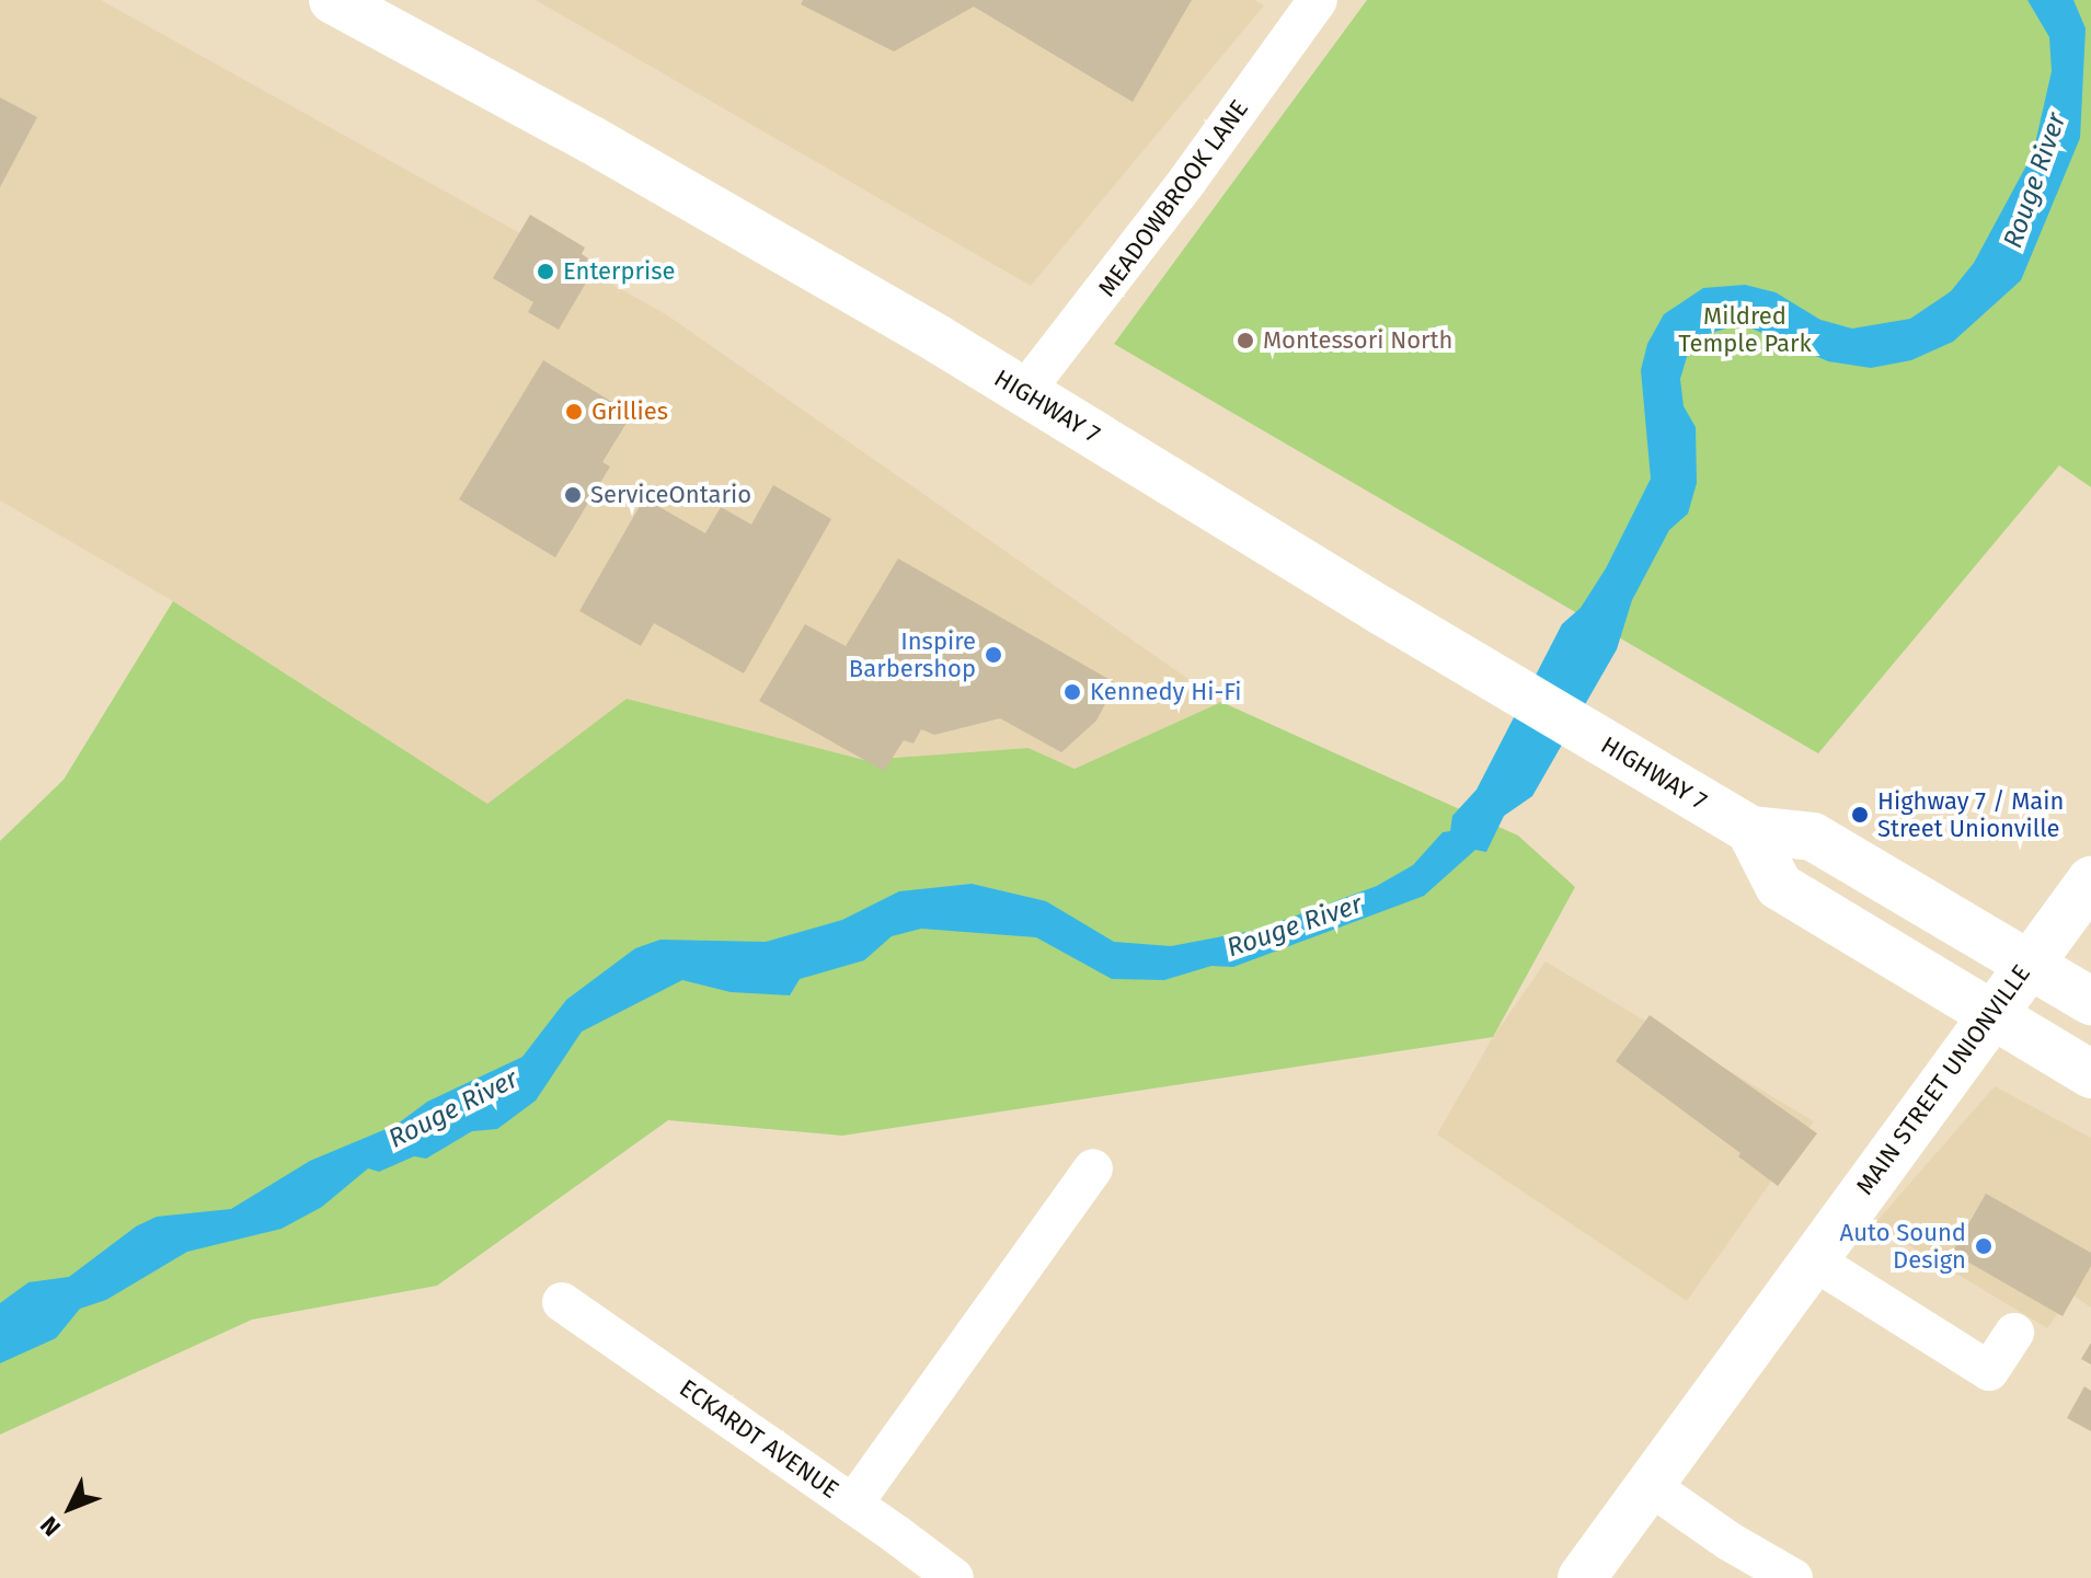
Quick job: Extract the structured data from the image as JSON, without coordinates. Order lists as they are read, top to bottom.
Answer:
{
  "streets": {
    "main road": ["HIGHWAY 7", "MAIN STREET UNIONVILLE"],
    "street": ["MEADOWBROOK LANE", "ECKARDT AVENUE"]
  },
  "crossings": [
    ["MEADOWBROOK LANE", "HIGHWAY 7"],
    ["HIGHWAY 7", "MAIN STREET UNIONVILLE"]
  ],
  "water": ["Rouge River"],
  "parks": ["Mildred Temple Park"],
  "places": [
    "Enterprise",
    "Montessori North",
    "Grillies",
    "ServiceOntario",
    "Inspire Barbershop",
    "Kennedy Hi-Fi",
    "Highway 7 / Main Street Unionville",
    "Auto Sound Design"
  ],
  "north": "bottom left"
}
